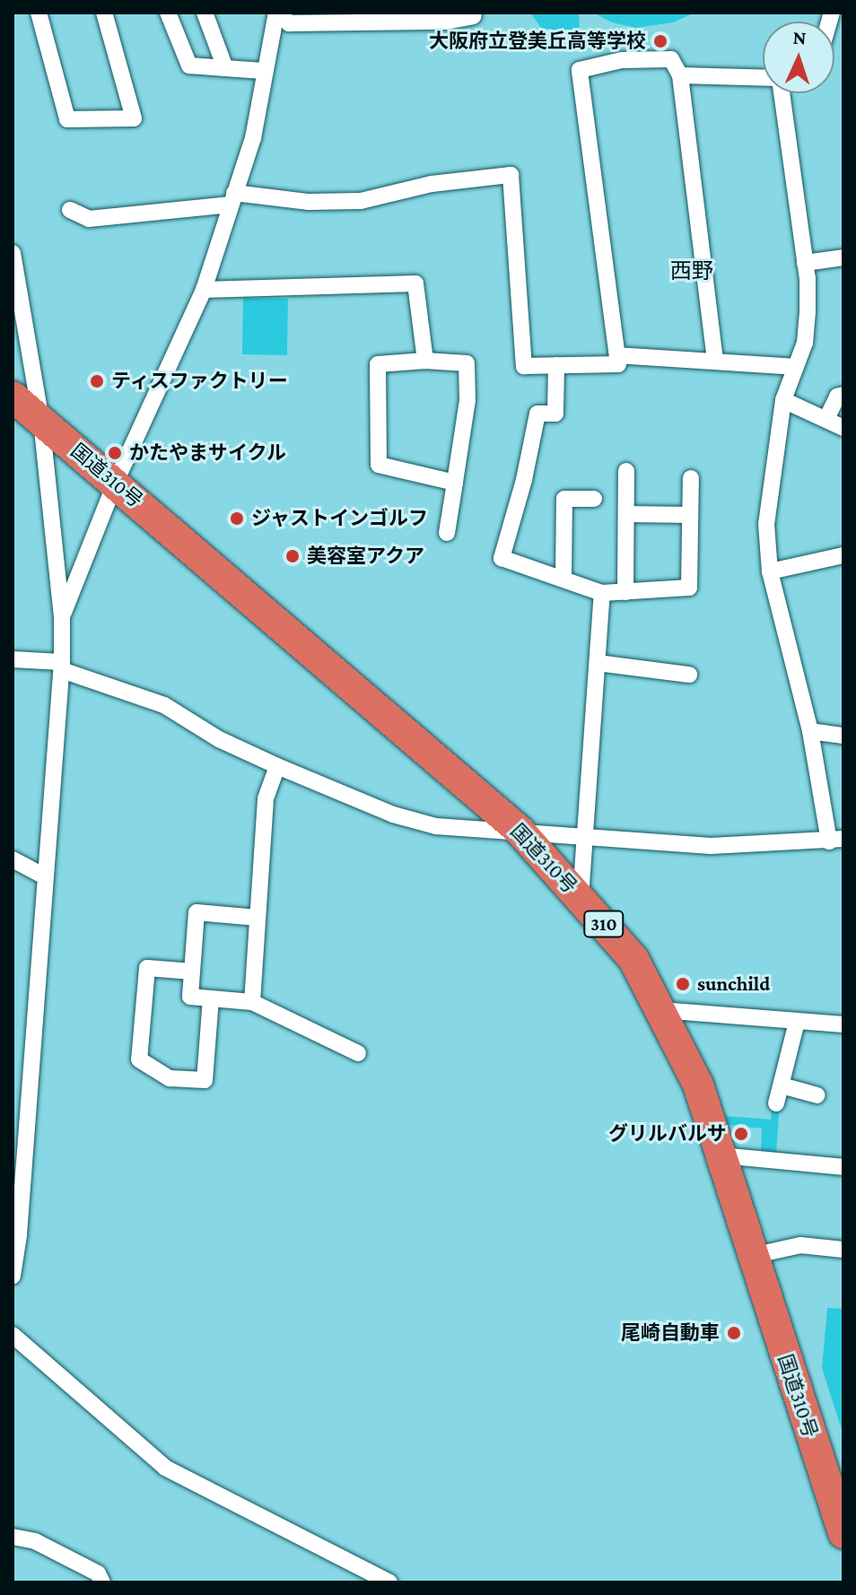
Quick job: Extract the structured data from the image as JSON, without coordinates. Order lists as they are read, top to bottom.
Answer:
{
  "streets": {
    "highway": ["国道310号", "310"]
  },
  "districts": ["西野"],
  "places": [
    "大阪府立登美丘高等学校",
    "ティスファクトリー",
    "かたやまサイクル",
    "ジャストインゴルフ",
    "美容室アクア",
    "sunchild",
    "グリルバルサ",
    "尾崎自動車"
  ],
  "north": "top"
}
